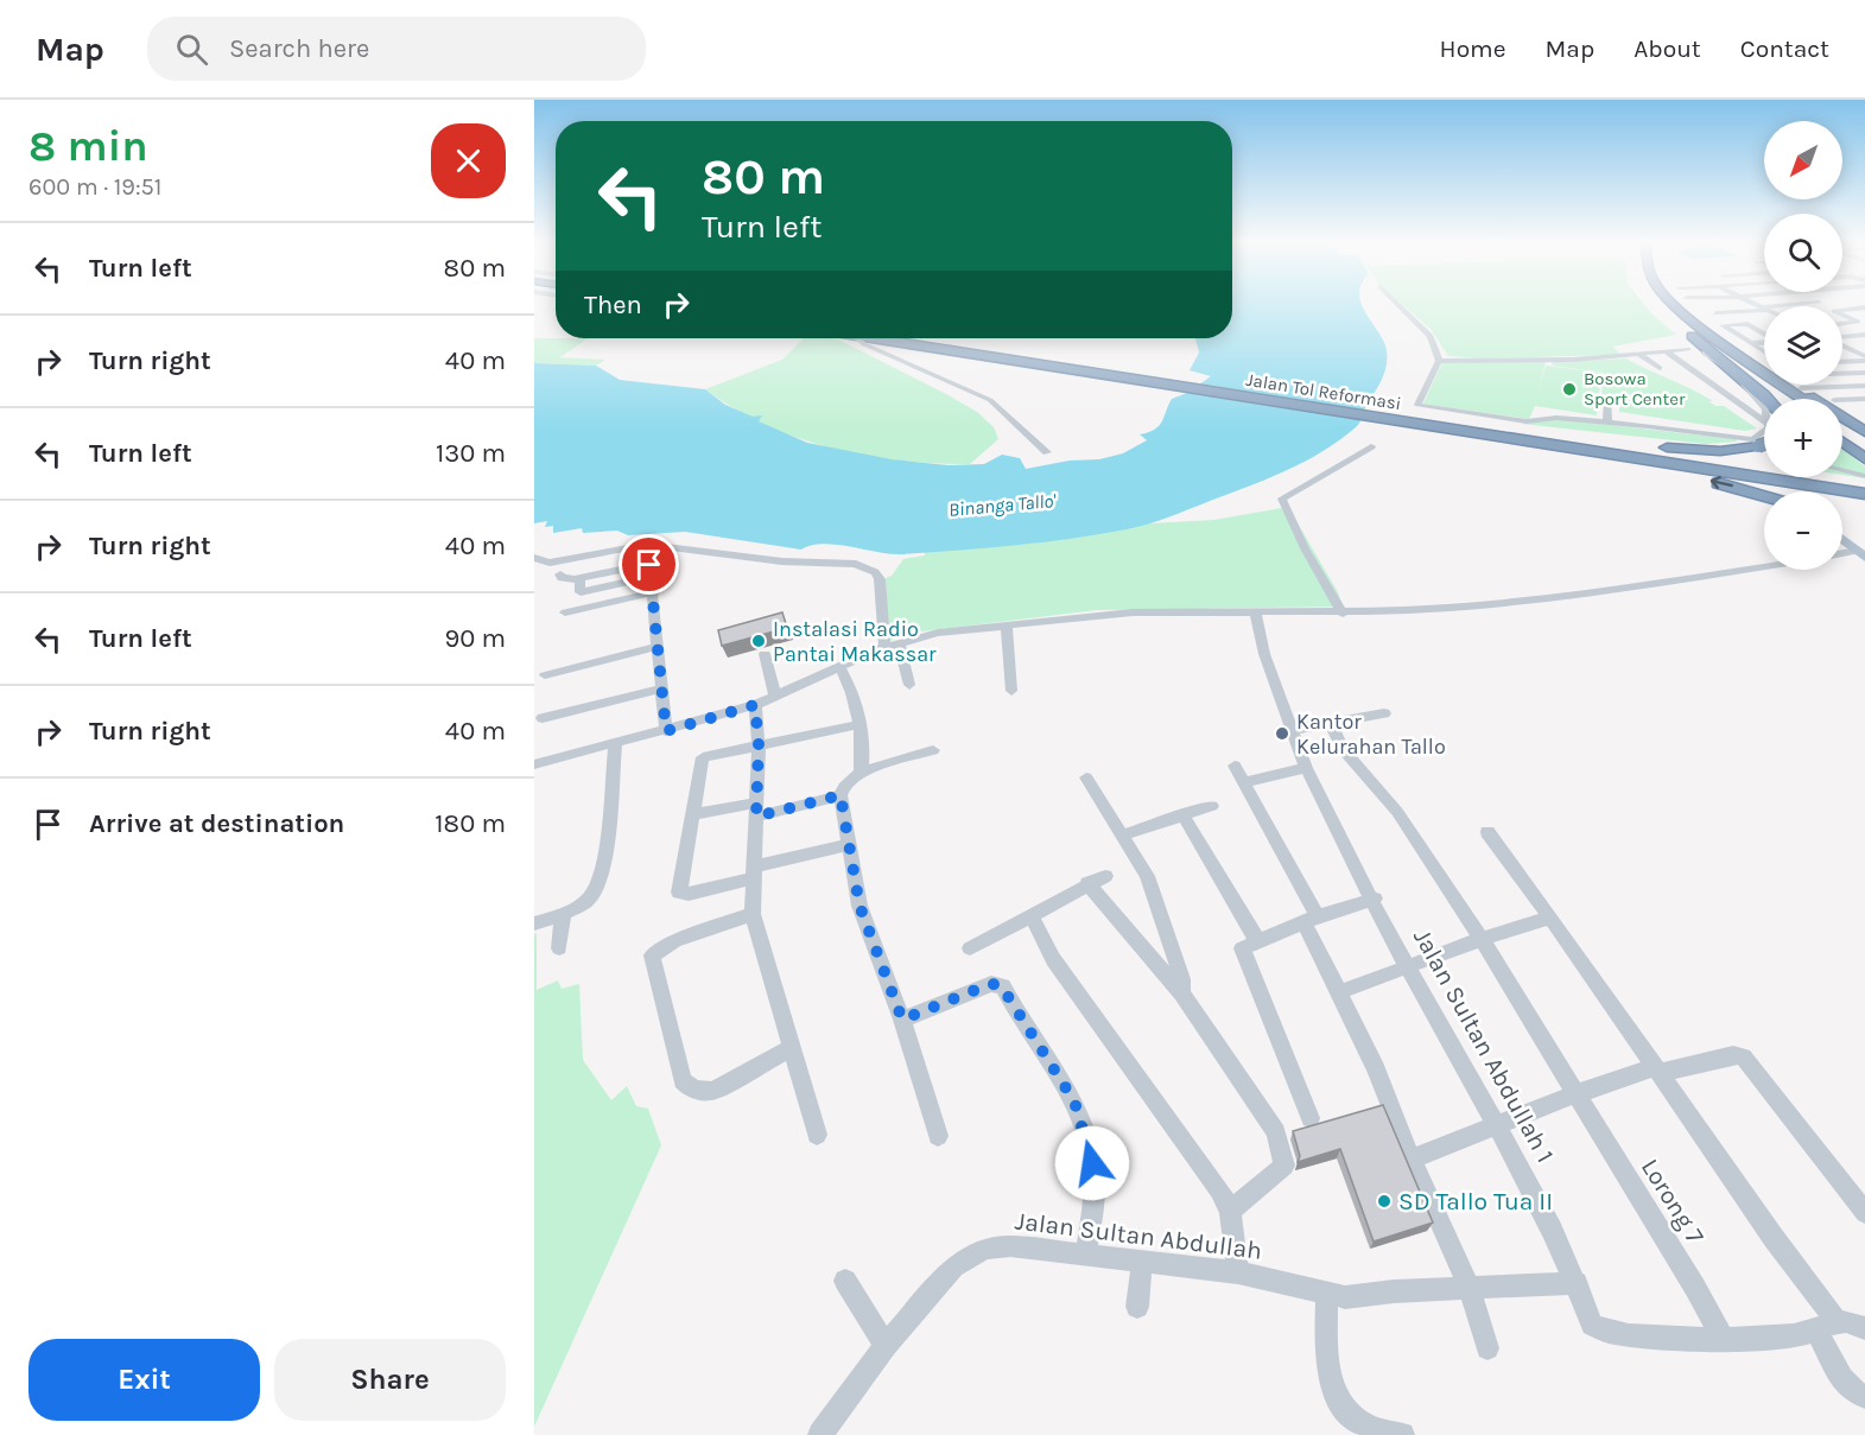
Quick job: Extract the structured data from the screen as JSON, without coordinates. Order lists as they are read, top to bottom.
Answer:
{
  "streets": {
    "highway": ["Jalan Tol Reformasi"],
    "street": ["Jalan Sultan Abdullah 1", "Lorong 7", "Jalan Sultan Abdullah"]
  },
  "crossings": [
    ["Jalan Sultan Abdullah 1", "Lorong 7"],
    ["Jalan Sultan Abdullah 1", "Jalan Sultan Abdullah"]
  ],
  "water": ["Binanga Tallo'"],
  "places": [
    "Bosowa Sport Center",
    "Instalasi Radio Pantai Makassar",
    "Kantor Kelurahan Tallo",
    "SD Tallo Tua II"
  ],
  "north": "bottom left",
  "page": {
    "header": "Map",
    "search": "Search here",
    "nav": [
      "Home",
      "Map",
      "About",
      "Contact"
    ],
    "heading": ["8 min", "600 m · 19:51"],
    "map_buttons": ["+", "−"],
    "turn": ["80 m", "Turn left"],
    "list": [
      {
        "name": "Turn left",
        "value": "80 m"
      },
      {
        "name": "Turn right",
        "value": "40 m"
      },
      {
        "name": "Turn left",
        "value": "130 m"
      },
      {
        "name": "Turn right",
        "value": "40 m"
      },
      {
        "name": "Turn left",
        "value": "90 m"
      },
      {
        "name": "Turn right",
        "value": "40 m"
      },
      {
        "name": "Arrive at destination",
        "value": "180 m"
      }
    ],
    "then": "Then",
    "buttons": ["Exit", "Share"]
  }
}
